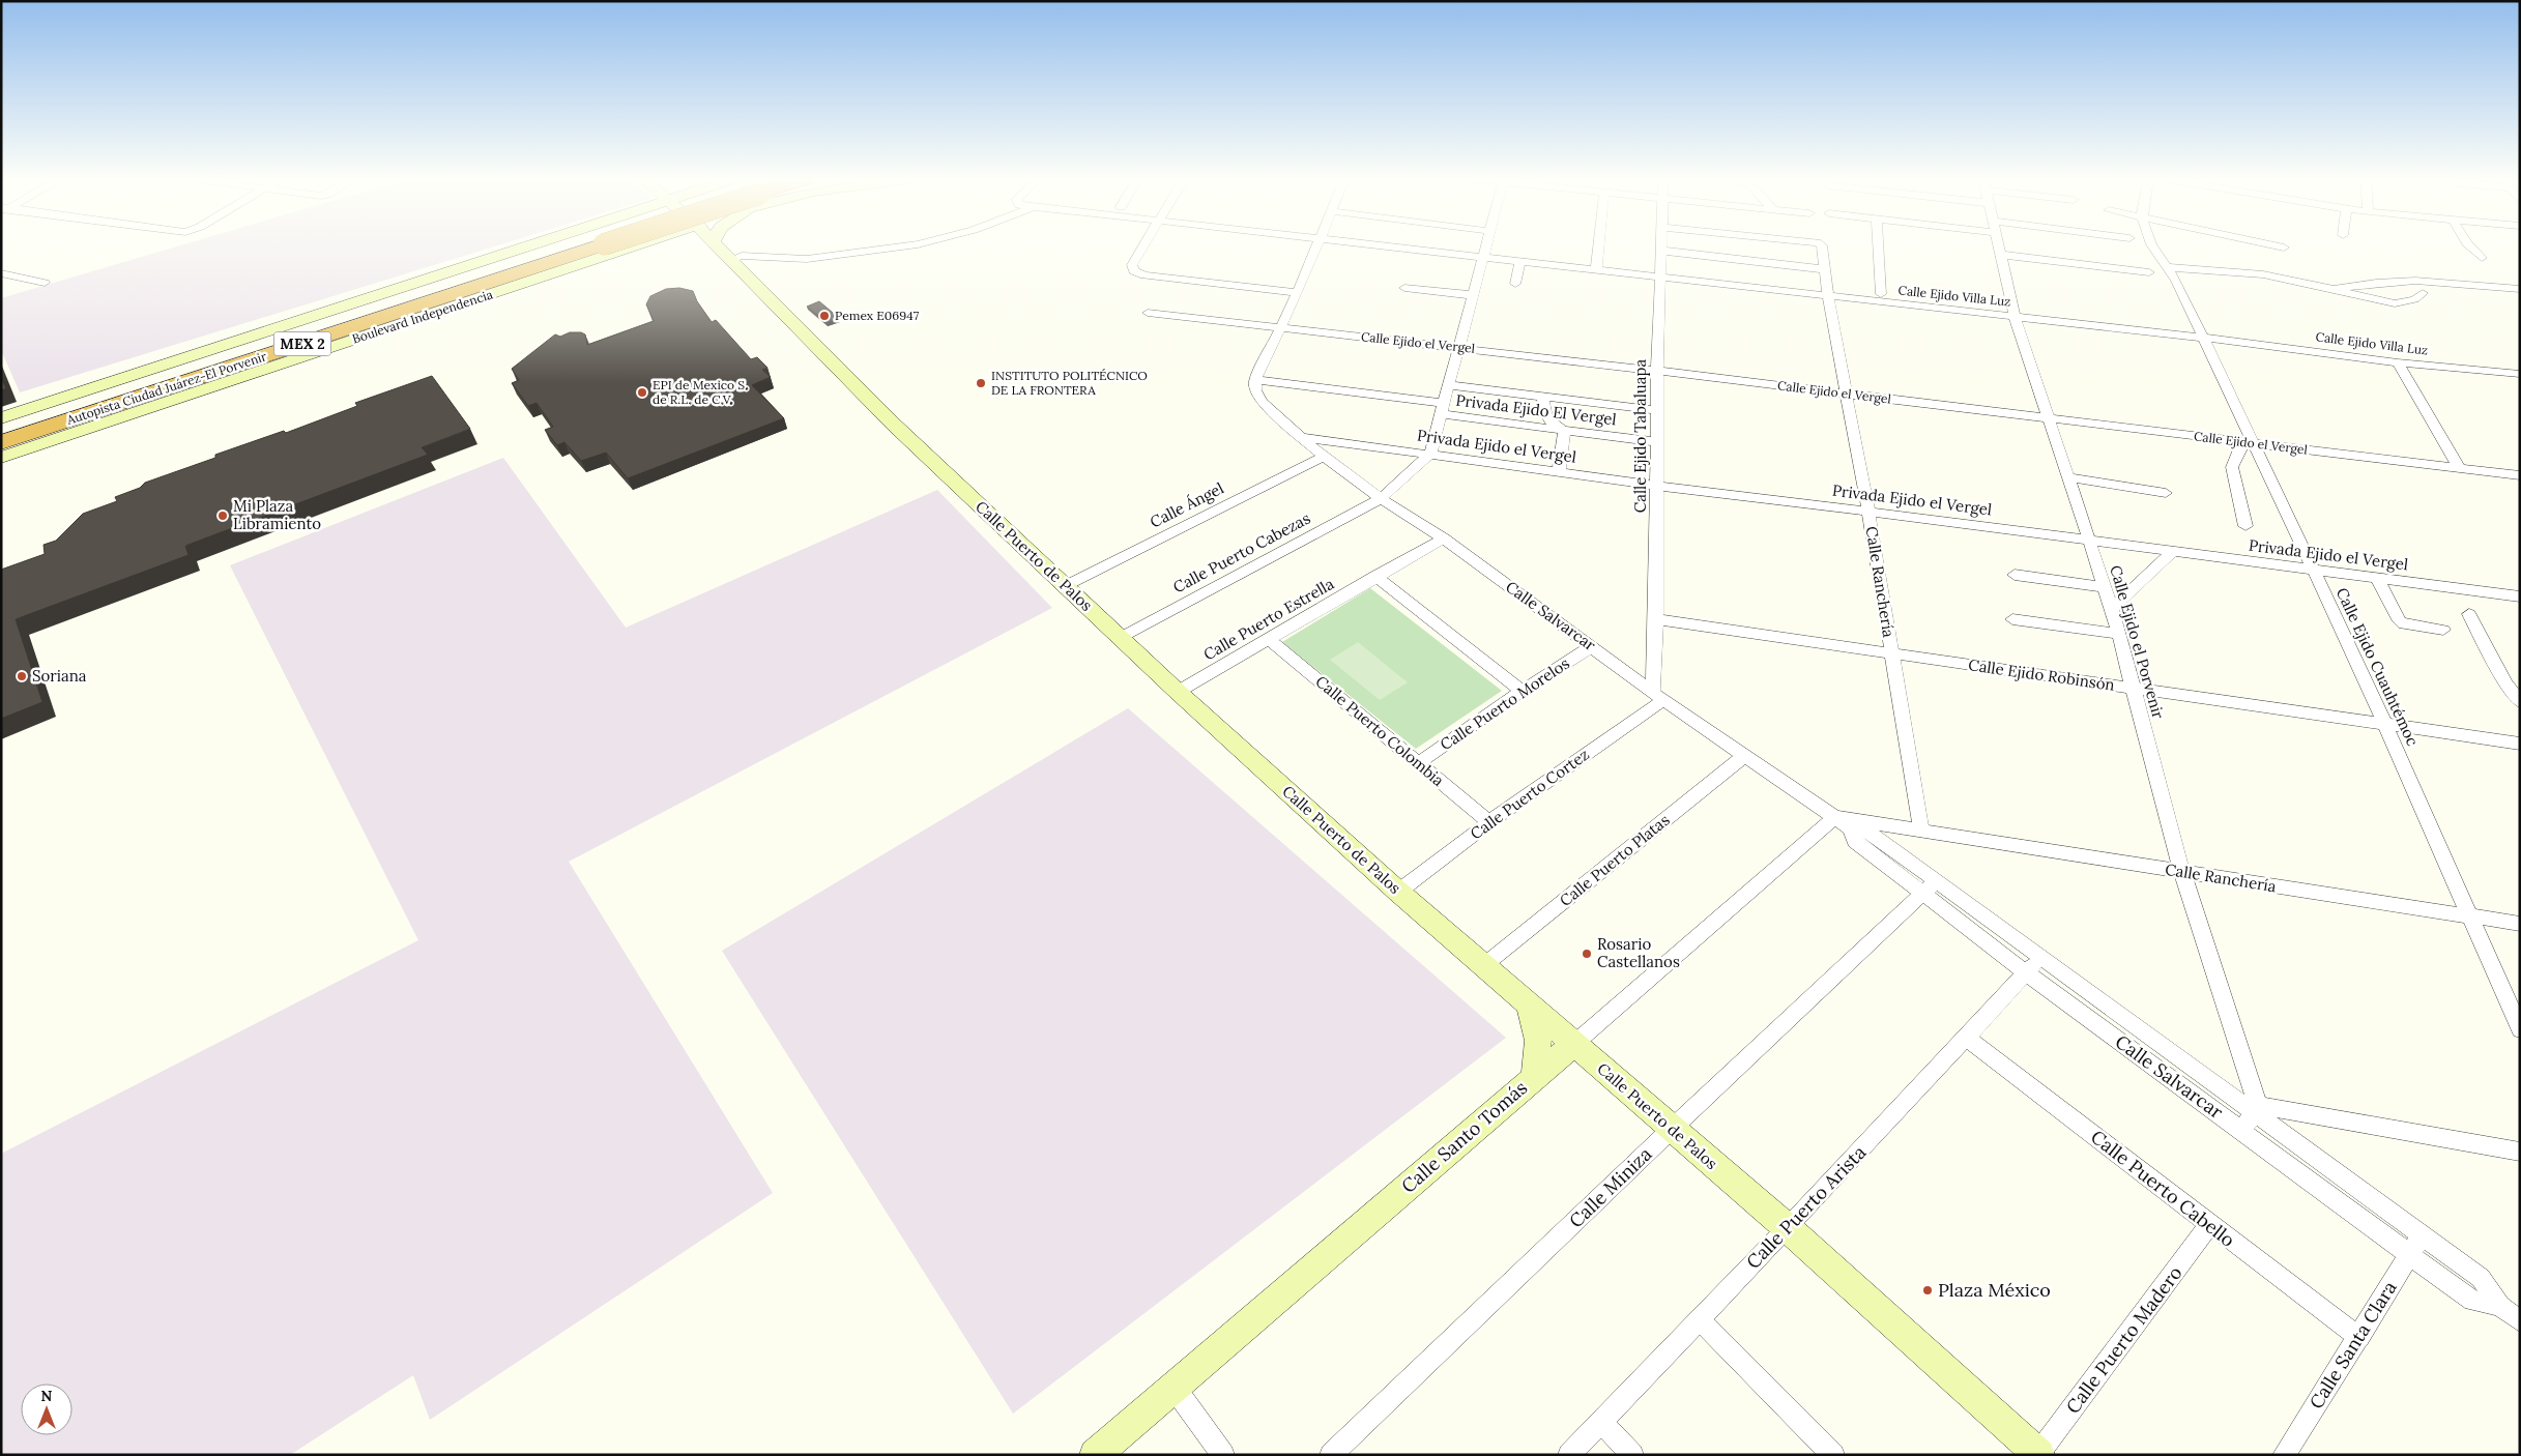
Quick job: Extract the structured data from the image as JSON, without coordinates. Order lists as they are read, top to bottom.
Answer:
{
  "streets": {
    "highway": ["MEX 2", "Autopista Ciudad Juárez-El Porvenir"],
    "street": [
      "Calle Ejido Villa Luz",
      "Boulevard Independencia",
      "Calle Ejido el Vergel",
      "Privada Ejido El Vergel",
      "Calle Ejido Tabaluapa",
      "Privada Ejido el Vergel",
      "Calle Ángel",
      "Calle Puerto Cabezas",
      "Calle Puerto de Palos",
      "Calle Ranchería",
      "Calle Salvarcar",
      "Calle Puerto Estrella",
      "Calle Ejido el Porvenir",
      "Calle Ejido Cuauhtémoc",
      "Calle Ejido Robinsón",
      "Calle Puerto Morelos",
      "Calle Puerto Colombia",
      "Calle Puerto Cortez",
      "Calle Puerto Platas",
      "Calle Santo Tomás",
      "Calle Miniza",
      "Calle Puerto Cabello",
      "Calle Puerto Arista",
      "Calle Puerto Madero",
      "Calle Santa Clara"
    ]
  },
  "crossings": [
    ["Calle Ejido Villa Luz", "Calle Ejido Tabaluapa"],
    ["Calle Ejido Villa Luz", "Calle Ranchería"],
    ["Calle Ejido Villa Luz", "Calle Ejido el Porvenir"],
    ["Calle Ejido Villa Luz", "Calle Ejido Cuauhtémoc"],
    ["Calle Ejido el Vergel", "Calle Ejido Tabaluapa"],
    ["Calle Ejido el Vergel", "Calle Ranchería"],
    ["Calle Ejido el Vergel", "Calle Ejido el Porvenir"],
    ["Calle Ejido el Vergel", "Calle Ejido Cuauhtémoc"],
    ["Privada Ejido El Vergel", "Calle Ejido Tabaluapa"],
    ["Privada Ejido El Vergel", "Calle Salvarcar"],
    ["Calle Ejido Tabaluapa", "Privada Ejido el Vergel"],
    ["Calle Ejido Tabaluapa", "Calle Salvarcar"],
    ["Calle Ejido Tabaluapa", "Calle Ejido Robinsón"],
    ["Calle Ejido Tabaluapa", "Calle Puerto Cortez"],
    ["Privada Ejido el Vergel", "Calle Puerto Cabezas"],
    ["Privada Ejido el Vergel", "Calle Ranchería"],
    ["Privada Ejido el Vergel", "Calle Salvarcar"],
    ["Privada Ejido el Vergel", "Calle Ejido el Porvenir"],
    ["Privada Ejido el Vergel", "Calle Ejido Cuauhtémoc"],
    ["Calle Ángel", "Calle Puerto de Palos"],
    ["Calle Ángel", "Calle Salvarcar"],
    ["Calle Puerto Cabezas", "Calle Puerto de Palos"],
    ["Calle Puerto Cabezas", "Calle Salvarcar"],
    ["Calle Puerto de Palos", "Calle Puerto Estrella"],
    ["Calle Puerto de Palos", "Calle Puerto Cortez"],
    ["Calle Puerto de Palos", "Calle Puerto Platas"],
    ["Calle Puerto de Palos", "Calle Santo Tomás"],
    ["Calle Puerto de Palos", "Calle Miniza"],
    ["Calle Puerto de Palos", "Calle Puerto Arista"],
    ["Calle Puerto de Palos", "Calle Puerto Madero"],
    ["Calle Ranchería", "Calle Salvarcar"],
    ["Calle Ranchería", "Calle Ejido el Porvenir"],
    ["Calle Ranchería", "Calle Ejido Cuauhtémoc"],
    ["Calle Ranchería", "Calle Ejido Robinsón"],
    ["Calle Ranchería", "Calle Santo Tomás"],
    ["Calle Salvarcar", "Calle Puerto Estrella"],
    ["Calle Salvarcar", "Calle Ejido el Porvenir"],
    ["Calle Salvarcar", "Calle Puerto Morelos"],
    ["Calle Salvarcar", "Calle Puerto Cortez"],
    ["Calle Salvarcar", "Calle Puerto Platas"],
    ["Calle Salvarcar", "Calle Santo Tomás"],
    ["Calle Salvarcar", "Calle Miniza"],
    ["Calle Salvarcar", "Calle Puerto Arista"],
    ["Calle Salvarcar", "Calle Santa Clara"],
    ["Calle Puerto Estrella", "Calle Puerto Colombia"],
    ["Calle Ejido el Porvenir", "Calle Ejido Robinsón"],
    ["Calle Ejido Cuauhtémoc", "Calle Ejido Robinsón"],
    ["Calle Puerto Morelos", "Calle Puerto Colombia"],
    ["Calle Puerto Colombia", "Calle Puerto Cortez"],
    ["Calle Puerto Cabello", "Calle Puerto Arista"],
    ["Calle Puerto Cabello", "Calle Puerto Madero"],
    ["Calle Puerto Cabello", "Calle Santa Clara"]
  ],
  "places": [
    "Pemex E06947",
    "INSTITUTO POLITÉCNICO DE LA FRONTERA",
    "EPI de Mexico S. de R.L. de C.V.",
    "Mi Plaza Libramiento",
    "Soriana",
    "Rosario Castellanos",
    "Plaza México"
  ],
  "north": "top"
}
